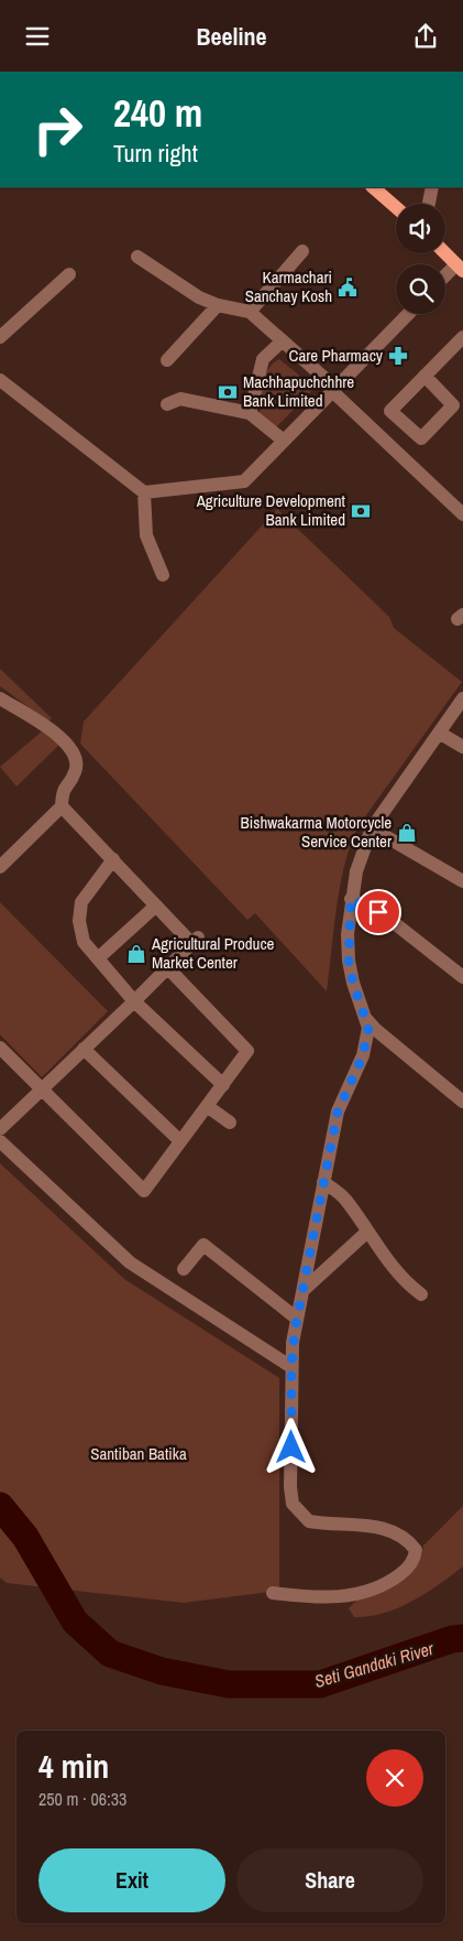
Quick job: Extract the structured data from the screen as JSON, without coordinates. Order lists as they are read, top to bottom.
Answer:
{
  "water": ["Seti Gandaki River"],
  "parks": ["Santiban Batika"],
  "places": {
    "public building": ["Karmachari Sanchay Kosh"],
    "pharmacy": ["Care Pharmacy"],
    "bank": ["Machhapuchchhre Bank Limited", "Agriculture Development Bank Limited"],
    "shop": ["Bishwakarma Motorcycle Service Center", "Agricultural Produce Market Center"]
  },
  "page": {
    "header": "Beeline",
    "turn": ["240 m", "Turn right"],
    "heading": ["4 min", "250 m · 06:33"],
    "buttons": ["Exit", "Share"]
  }
}
